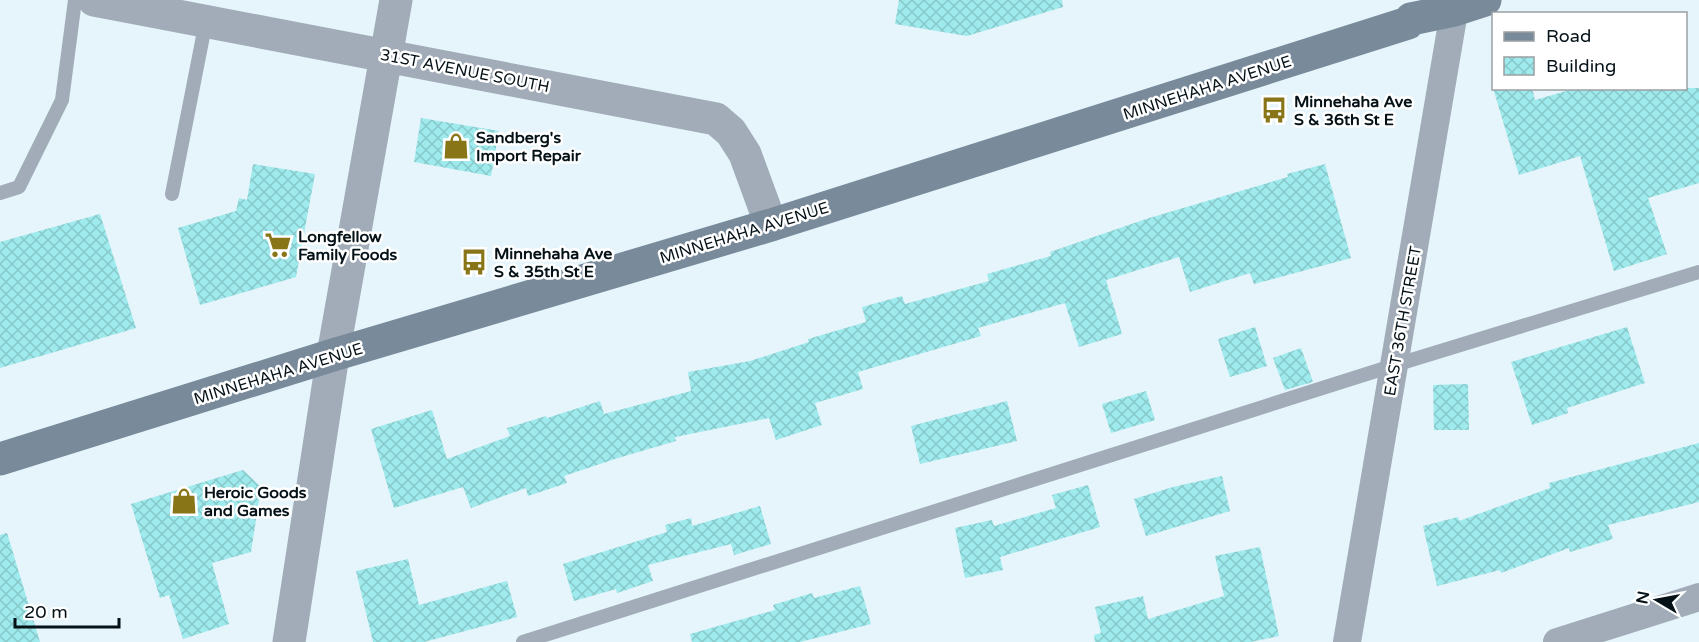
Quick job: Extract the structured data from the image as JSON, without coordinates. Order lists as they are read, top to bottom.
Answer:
{
  "streets": {
    "main road": ["MINNEHAHA AVENUE"],
    "street": ["31ST AVENUE SOUTH", "EAST 36TH STREET"]
  },
  "crossings": [
    ["31ST AVENUE SOUTH", "MINNEHAHA AVENUE"],
    ["MINNEHAHA AVENUE", "EAST 36TH STREET"]
  ],
  "places": {
    "bus stop": ["Minnehaha Ave S & 36th St E", "Minnehaha Ave S & 35th St E"],
    "shop": ["Sandberg's Import Repair", "Heroic Goods and Games"],
    "supermarket": ["Longfellow Family Foods"]
  },
  "legend": ["Road", "Building"],
  "scale_bar": "20 m",
  "north": "left"
}
